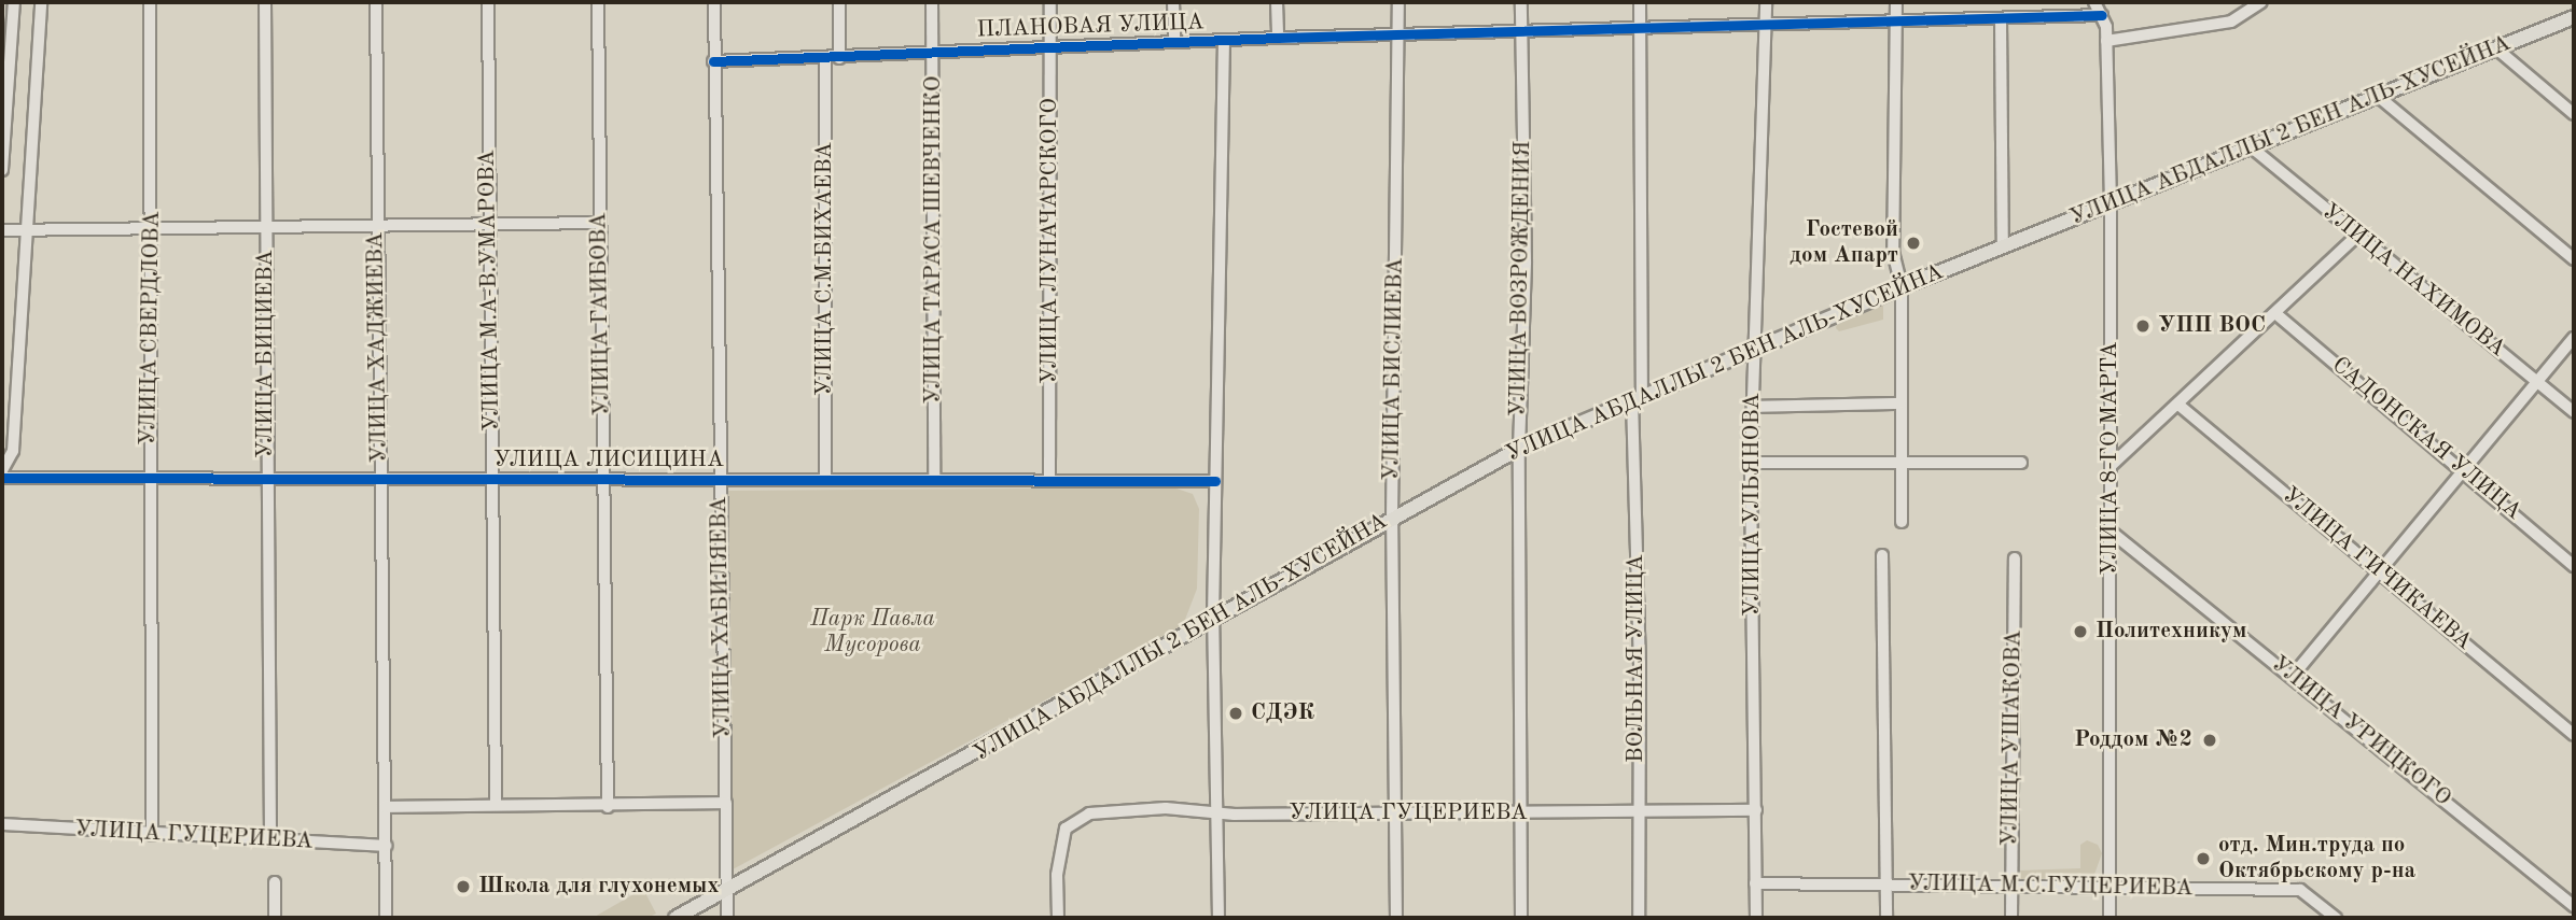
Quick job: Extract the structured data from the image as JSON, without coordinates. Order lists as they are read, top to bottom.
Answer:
{
  "streets": {
    "main road": ["УЛИЦА АБДАЛЛЫ 2 БЕН АЛЬ-ХУСЕЙНА"],
    "street": [
      "ПЛАНОВАЯ УЛИЦА",
      "УЛИЦА ТАРАСА ШЕВЧЕНКО",
      "УЛИЦА ЛУНАЧАРСКОГО",
      "УЛИЦА С.М.БИХАЕВА",
      "УЛИЦА ВОЗРОЖДЕНИЯ",
      "УЛИЦА НАХИМОВА",
      "УЛИЦА М.А-В.УМАРОВА",
      "УЛИЦА ГАИБОВА",
      "УЛИЦА СВЕРДЛОВА",
      "УЛИЦА ХАДЖИЕВА",
      "УЛИЦА БИЦИЕВА",
      "УЛИЦА БИСЛИЕВА",
      "САДОНСКАЯ УЛИЦА",
      "УЛИЦА 8-ГО МАРТА",
      "УЛИЦА ЛИСИЦИНА",
      "УЛИЦА УЛЬЯНОВА",
      "УЛИЦА ГИЧИКАЕВА",
      "УЛИЦА ХАБИЛЯЕВА",
      "ВОЛЬНАЯ УЛИЦА",
      "УЛИЦА УРИЦКОГО",
      "УЛИЦА УШАКОВА",
      "УЛИЦА ГУЦЕРИЕВА",
      "УЛИЦА М.С.ГУЦЕРИЕВА"
    ]
  },
  "crossings": [
    ["ПЛАНОВАЯ УЛИЦА", "УЛИЦА ТАРАСА ШЕВЧЕНКО"],
    ["ПЛАНОВАЯ УЛИЦА", "УЛИЦА ЛУНАЧАРСКОГО"],
    ["ПЛАНОВАЯ УЛИЦА", "УЛИЦА С.М.БИХАЕВА"],
    ["ПЛАНОВАЯ УЛИЦА", "УЛИЦА ВОЗРОЖДЕНИЯ"],
    ["ПЛАНОВАЯ УЛИЦА", "УЛИЦА БИСЛИЕВА"],
    ["ПЛАНОВАЯ УЛИЦА", "УЛИЦА 8-ГО МАРТА"],
    ["ПЛАНОВАЯ УЛИЦА", "УЛИЦА УЛЬЯНОВА"],
    ["ПЛАНОВАЯ УЛИЦА", "УЛИЦА ХАБИЛЯЕВА"],
    ["ПЛАНОВАЯ УЛИЦА", "ВОЛЬНАЯ УЛИЦА"],
    ["УЛИЦА АБДАЛЛЫ 2 БЕН АЛЬ-ХУСЕЙНА", "УЛИЦА ВОЗРОЖДЕНИЯ"],
    ["УЛИЦА АБДАЛЛЫ 2 БЕН АЛЬ-ХУСЕЙНА", "УЛИЦА НАХИМОВА"],
    ["УЛИЦА АБДАЛЛЫ 2 БЕН АЛЬ-ХУСЕЙНА", "УЛИЦА БИСЛИЕВА"],
    ["УЛИЦА АБДАЛЛЫ 2 БЕН АЛЬ-ХУСЕЙНА", "УЛИЦА 8-ГО МАРТА"],
    ["УЛИЦА АБДАЛЛЫ 2 БЕН АЛЬ-ХУСЕЙНА", "УЛИЦА УЛЬЯНОВА"],
    ["УЛИЦА АБДАЛЛЫ 2 БЕН АЛЬ-ХУСЕЙНА", "УЛИЦА ХАБИЛЯЕВА"],
    ["УЛИЦА АБДАЛЛЫ 2 БЕН АЛЬ-ХУСЕЙНА", "ВОЛЬНАЯ УЛИЦА"],
    ["УЛИЦА ТАРАСА ШЕВЧЕНКО", "УЛИЦА ЛИСИЦИНА"],
    ["УЛИЦА ЛУНАЧАРСКОГО", "УЛИЦА ЛИСИЦИНА"],
    ["УЛИЦА С.М.БИХАЕВА", "УЛИЦА ЛИСИЦИНА"],
    ["УЛИЦА ВОЗРОЖДЕНИЯ", "УЛИЦА ГУЦЕРИЕВА"],
    ["УЛИЦА М.А-В.УМАРОВА", "УЛИЦА ЛИСИЦИНА"],
    ["УЛИЦА ГАИБОВА", "УЛИЦА ЛИСИЦИНА"],
    ["УЛИЦА СВЕРДЛОВА", "УЛИЦА ЛИСИЦИНА"],
    ["УЛИЦА СВЕРДЛОВА", "УЛИЦА ГУЦЕРИЕВА"],
    ["УЛИЦА ХАДЖИЕВА", "УЛИЦА ЛИСИЦИНА"],
    ["УЛИЦА ХАДЖИЕВА", "УЛИЦА ГУЦЕРИЕВА"],
    ["УЛИЦА БИЦИЕВА", "УЛИЦА ЛИСИЦИНА"],
    ["УЛИЦА БИЦИЕВА", "УЛИЦА ГУЦЕРИЕВА"],
    ["УЛИЦА БИСЛИЕВА", "УЛИЦА ГУЦЕРИЕВА"],
    ["УЛИЦА 8-ГО МАРТА", "УЛИЦА УРИЦКОГО"],
    ["УЛИЦА 8-ГО МАРТА", "УЛИЦА М.С.ГУЦЕРИЕВА"],
    ["УЛИЦА ЛИСИЦИНА", "УЛИЦА ХАБИЛЯЕВА"],
    ["УЛИЦА УЛЬЯНОВА", "УЛИЦА ГУЦЕРИЕВА"],
    ["УЛИЦА УЛЬЯНОВА", "УЛИЦА М.С.ГУЦЕРИЕВА"],
    ["ВОЛЬНАЯ УЛИЦА", "УЛИЦА ГУЦЕРИЕВА"],
    ["УЛИЦА УШАКОВА", "УЛИЦА М.С.ГУЦЕРИЕВА"]
  ],
  "parks": ["Парк Павла Мусорова"],
  "places": [
    "Гостевой дом Апарт",
    "УПП ВОС",
    "Политехникум",
    "СДЭК",
    "Роддом №2",
    "отд. Мин.труда по Октябрьскому р-на",
    "Школа для глухонемых"
  ]
}
